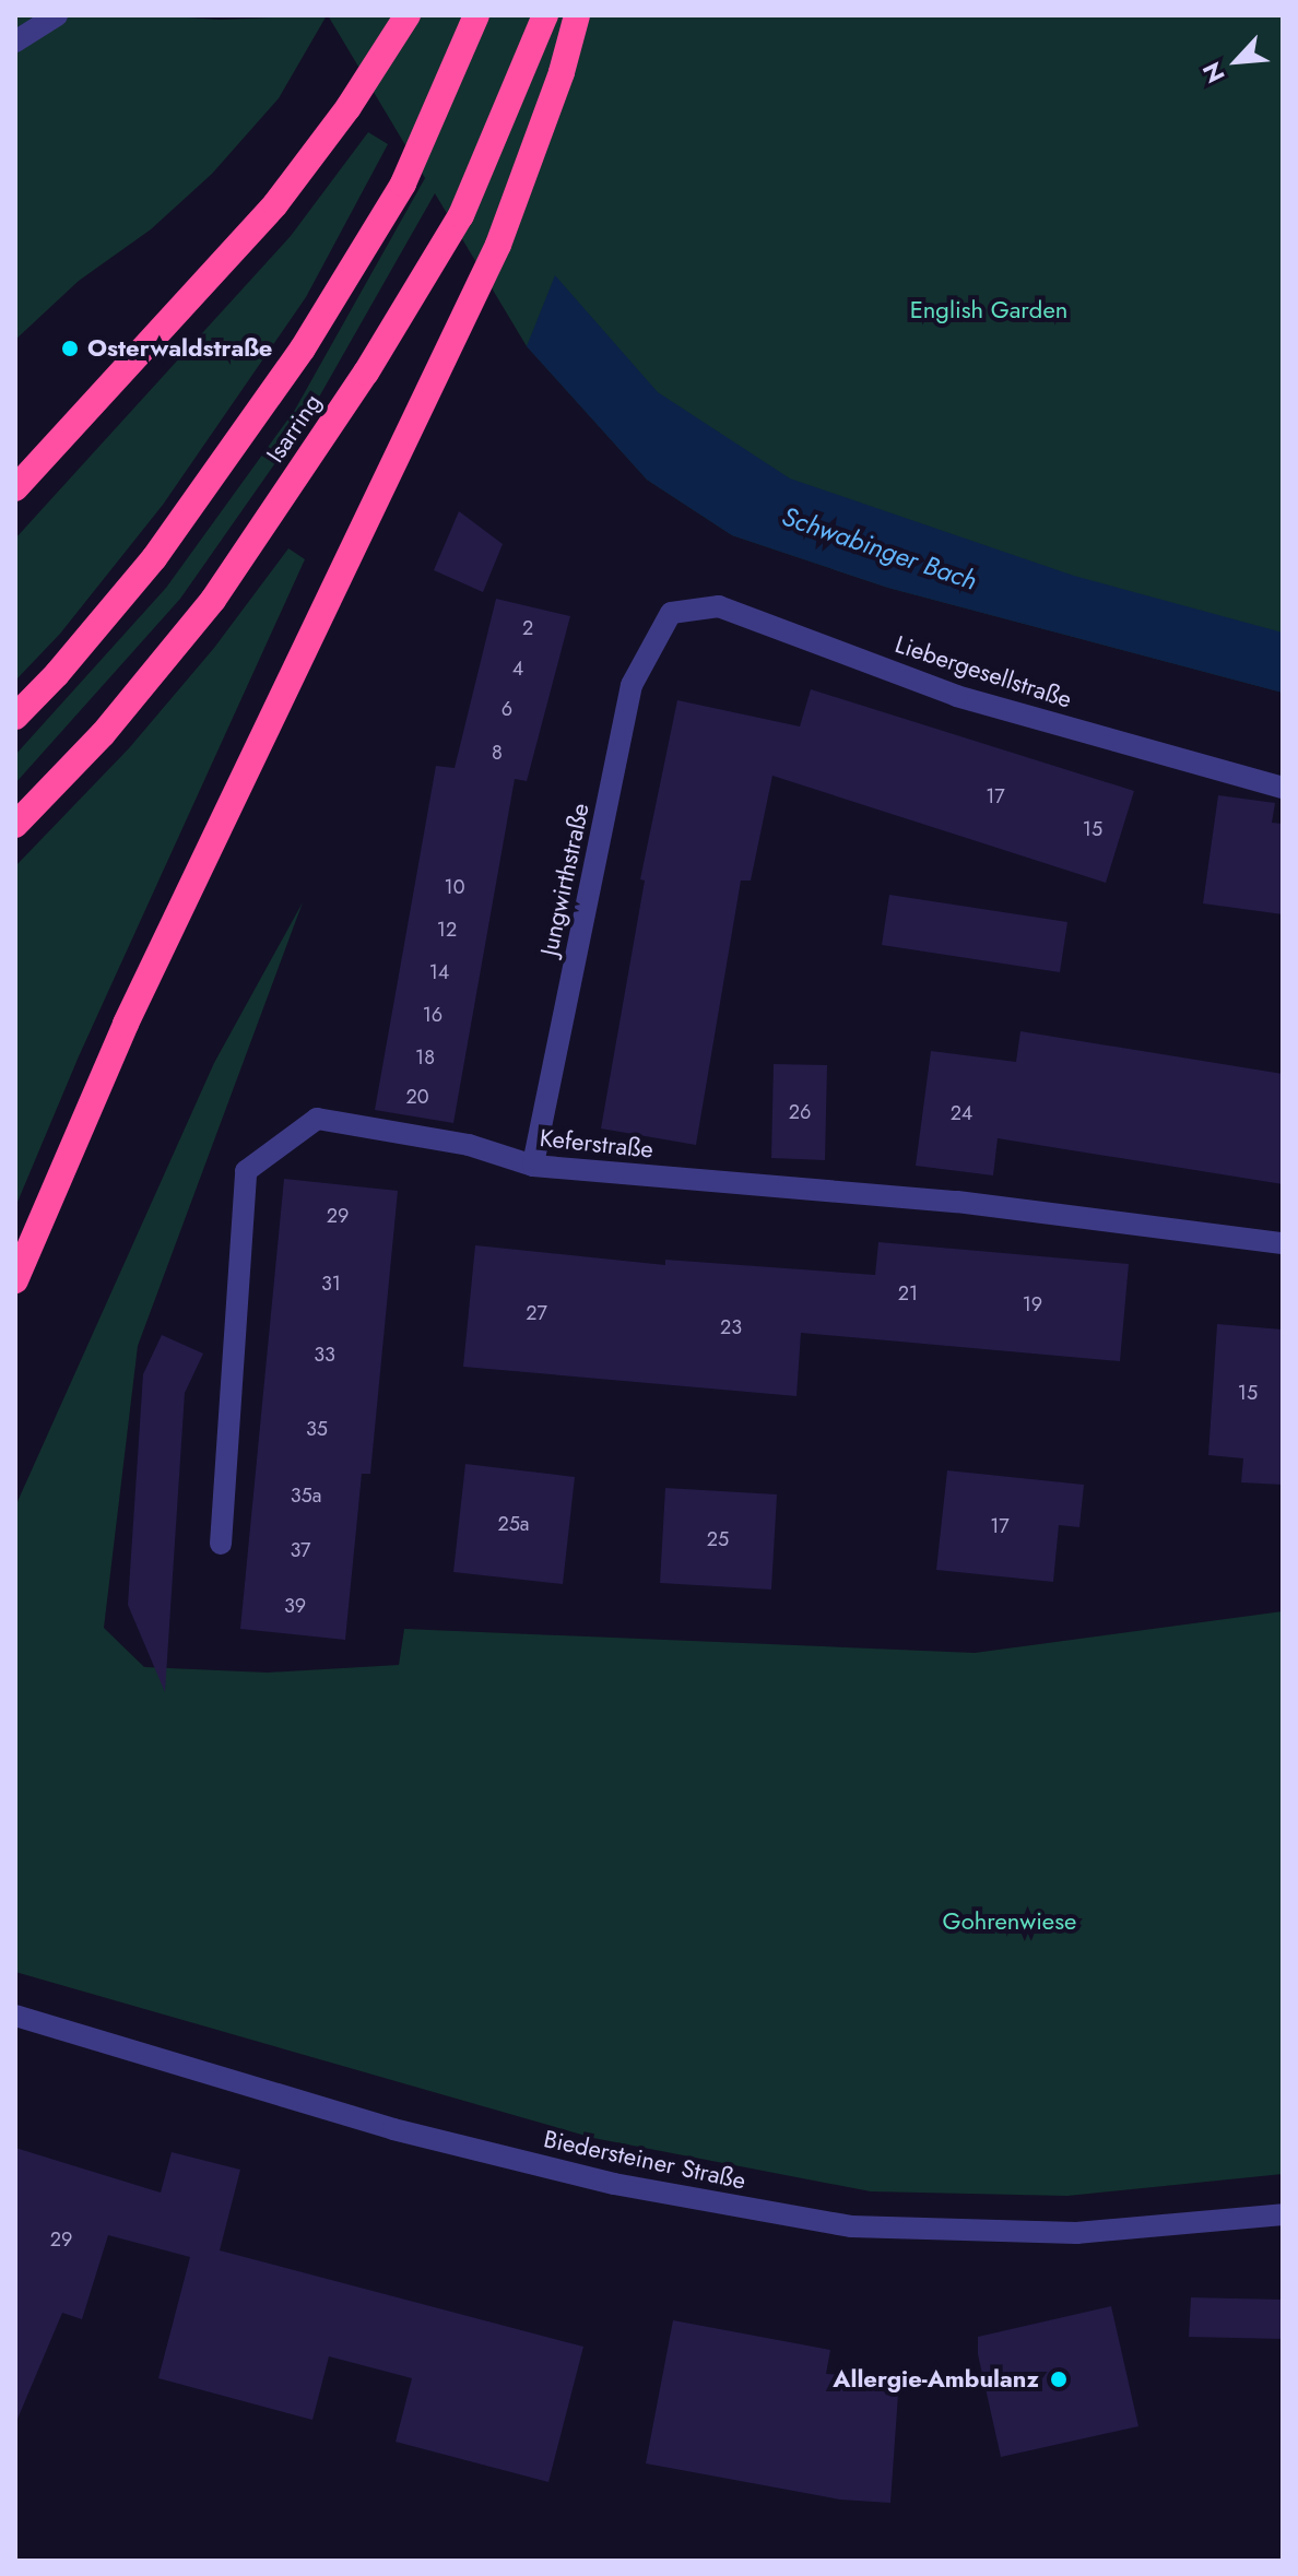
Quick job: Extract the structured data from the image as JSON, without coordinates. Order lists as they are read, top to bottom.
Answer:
{
  "streets": {
    "highway": ["Isarring"],
    "street": [
      "Liebergesellstraße",
      "Jungwirthstraße",
      "Keferstraße",
      "Biedersteiner Straße"
    ]
  },
  "crossings": [
    ["Liebergesellstraße", "Jungwirthstraße"],
    ["Jungwirthstraße", "Keferstraße"]
  ],
  "water": ["Schwabinger Bach"],
  "parks": ["English Garden", "Gohrenwiese"],
  "places": ["Osterwaldstraße", "Allergie-Ambulanz"],
  "house_numbers": [
    "2",
    "4",
    "6",
    "8",
    "17",
    "15",
    "10",
    "12",
    "14",
    "16",
    "18",
    "20",
    "26",
    "24",
    "29",
    "31",
    "21",
    "19",
    "27",
    "23",
    "33",
    "15",
    "35",
    "35a",
    "25a",
    "17",
    "25",
    "37",
    "39",
    "29"
  ],
  "north": "bottom left"
}
